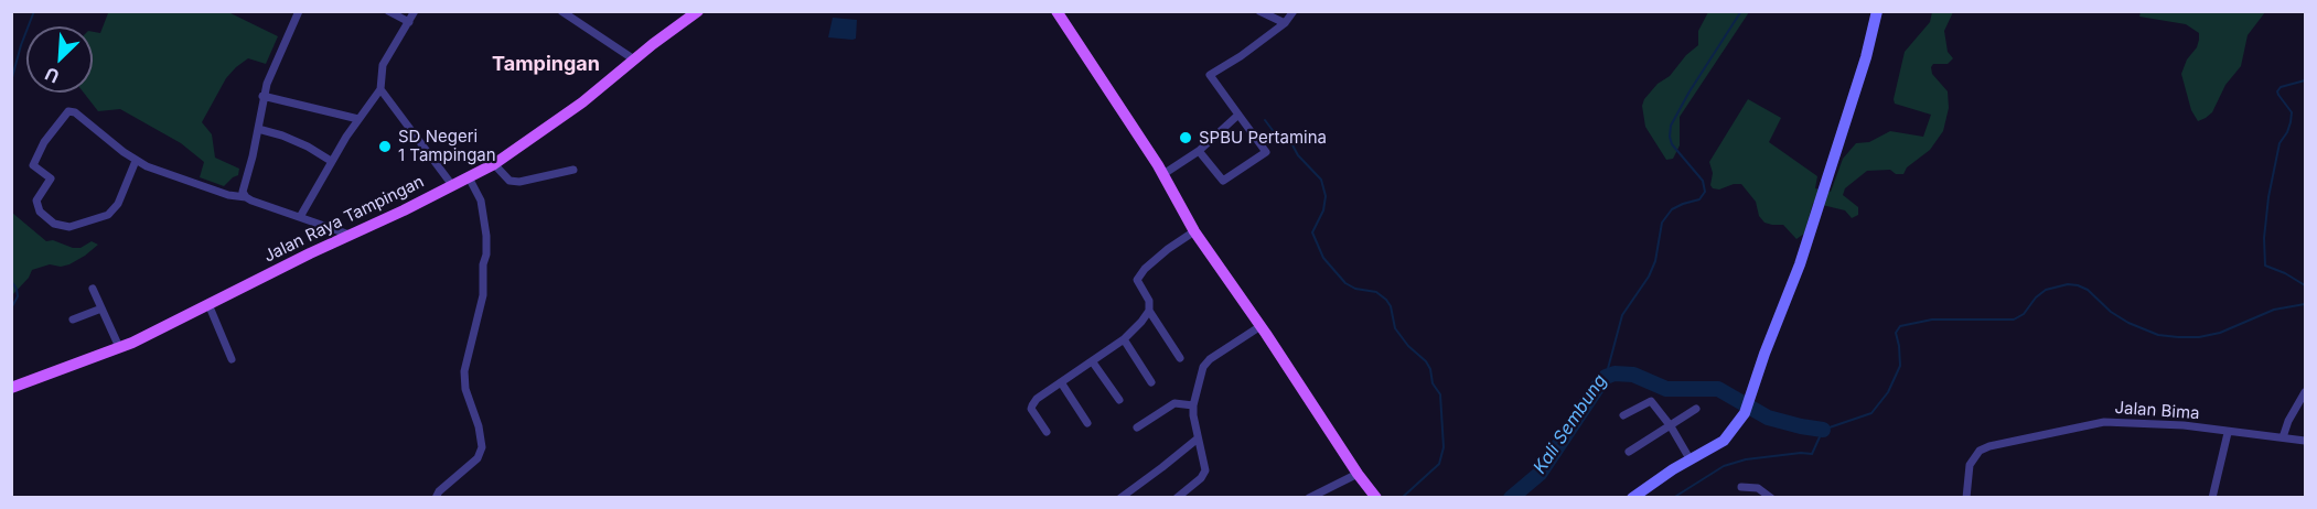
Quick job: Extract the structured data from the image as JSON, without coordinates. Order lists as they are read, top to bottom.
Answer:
{
  "streets": {
    "main road": ["Jalan Raya Tampingan"],
    "street": ["Jalan Bima"]
  },
  "districts": ["Tampingan"],
  "water": ["Kali Sembung"],
  "places": ["SPBU Pertamina", "SD Negeri 1 Tampingan"],
  "north": "bottom left"
}
